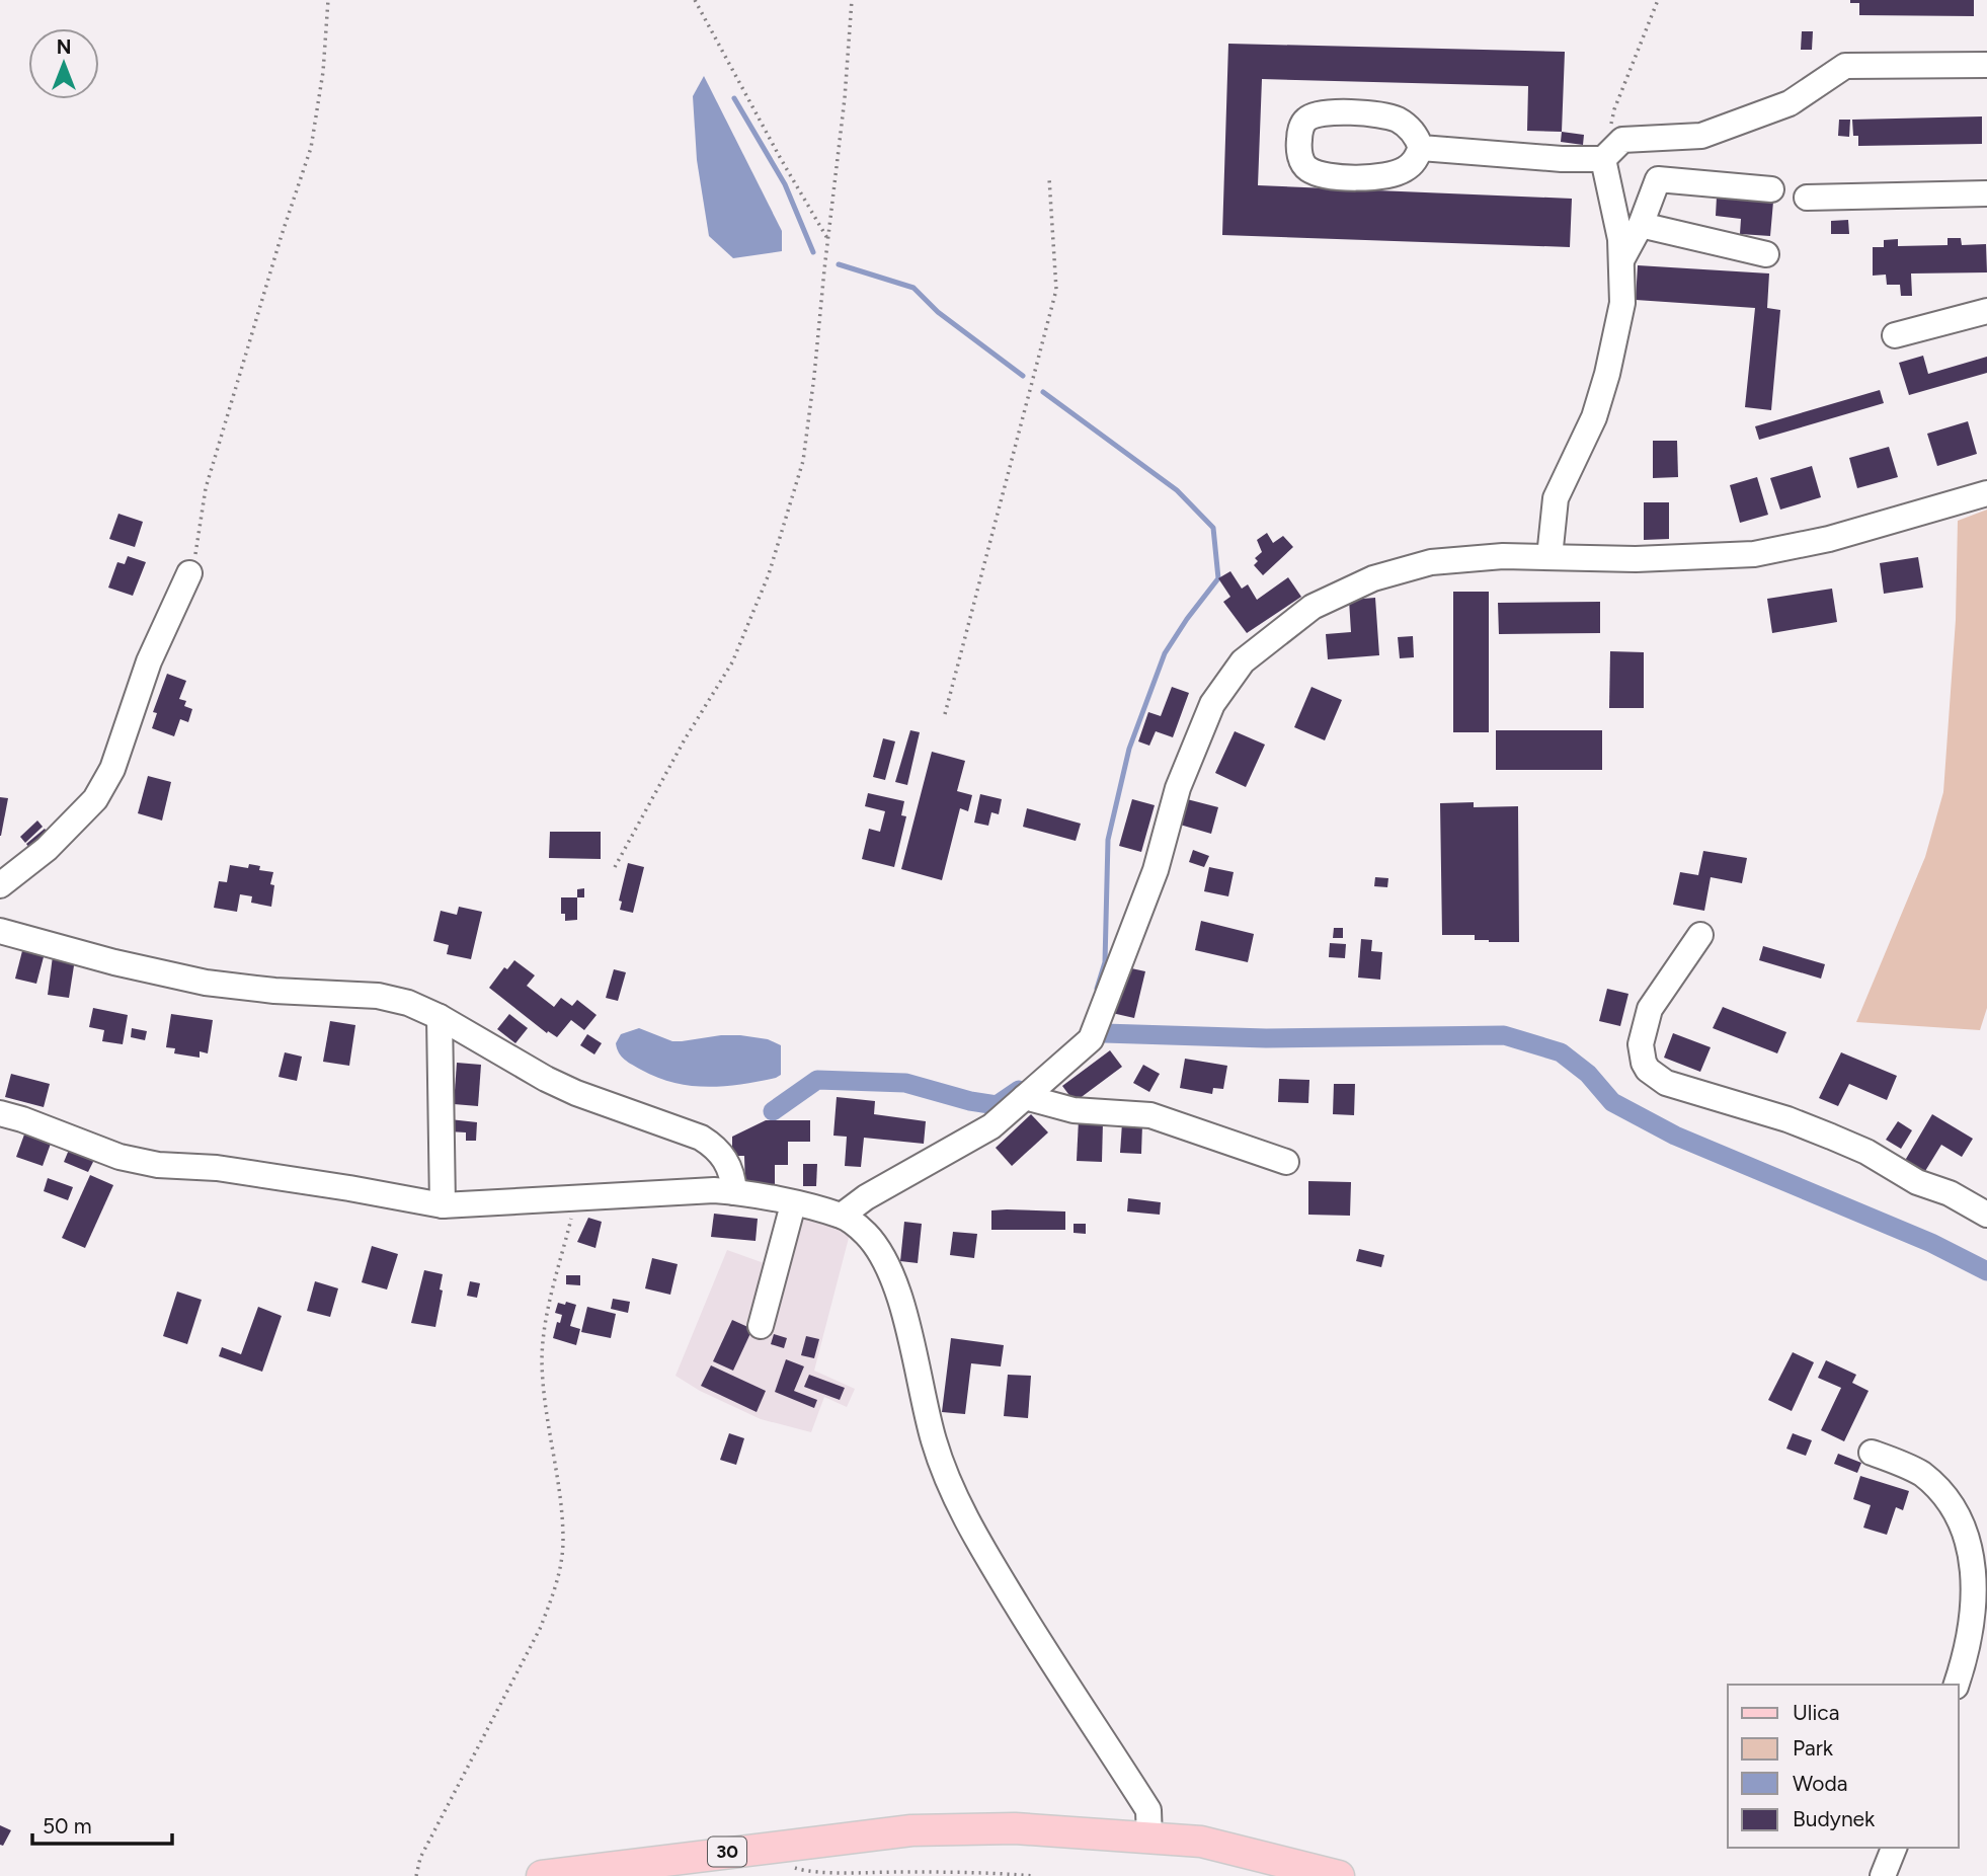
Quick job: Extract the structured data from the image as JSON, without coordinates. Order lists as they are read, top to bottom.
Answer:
{
  "streets": {
    "main road": ["30"]
  },
  "legend": [
    "Ulica",
    "Park",
    "Woda",
    "Budynek"
  ],
  "scale_bar": "50 m",
  "north": "top"
}
